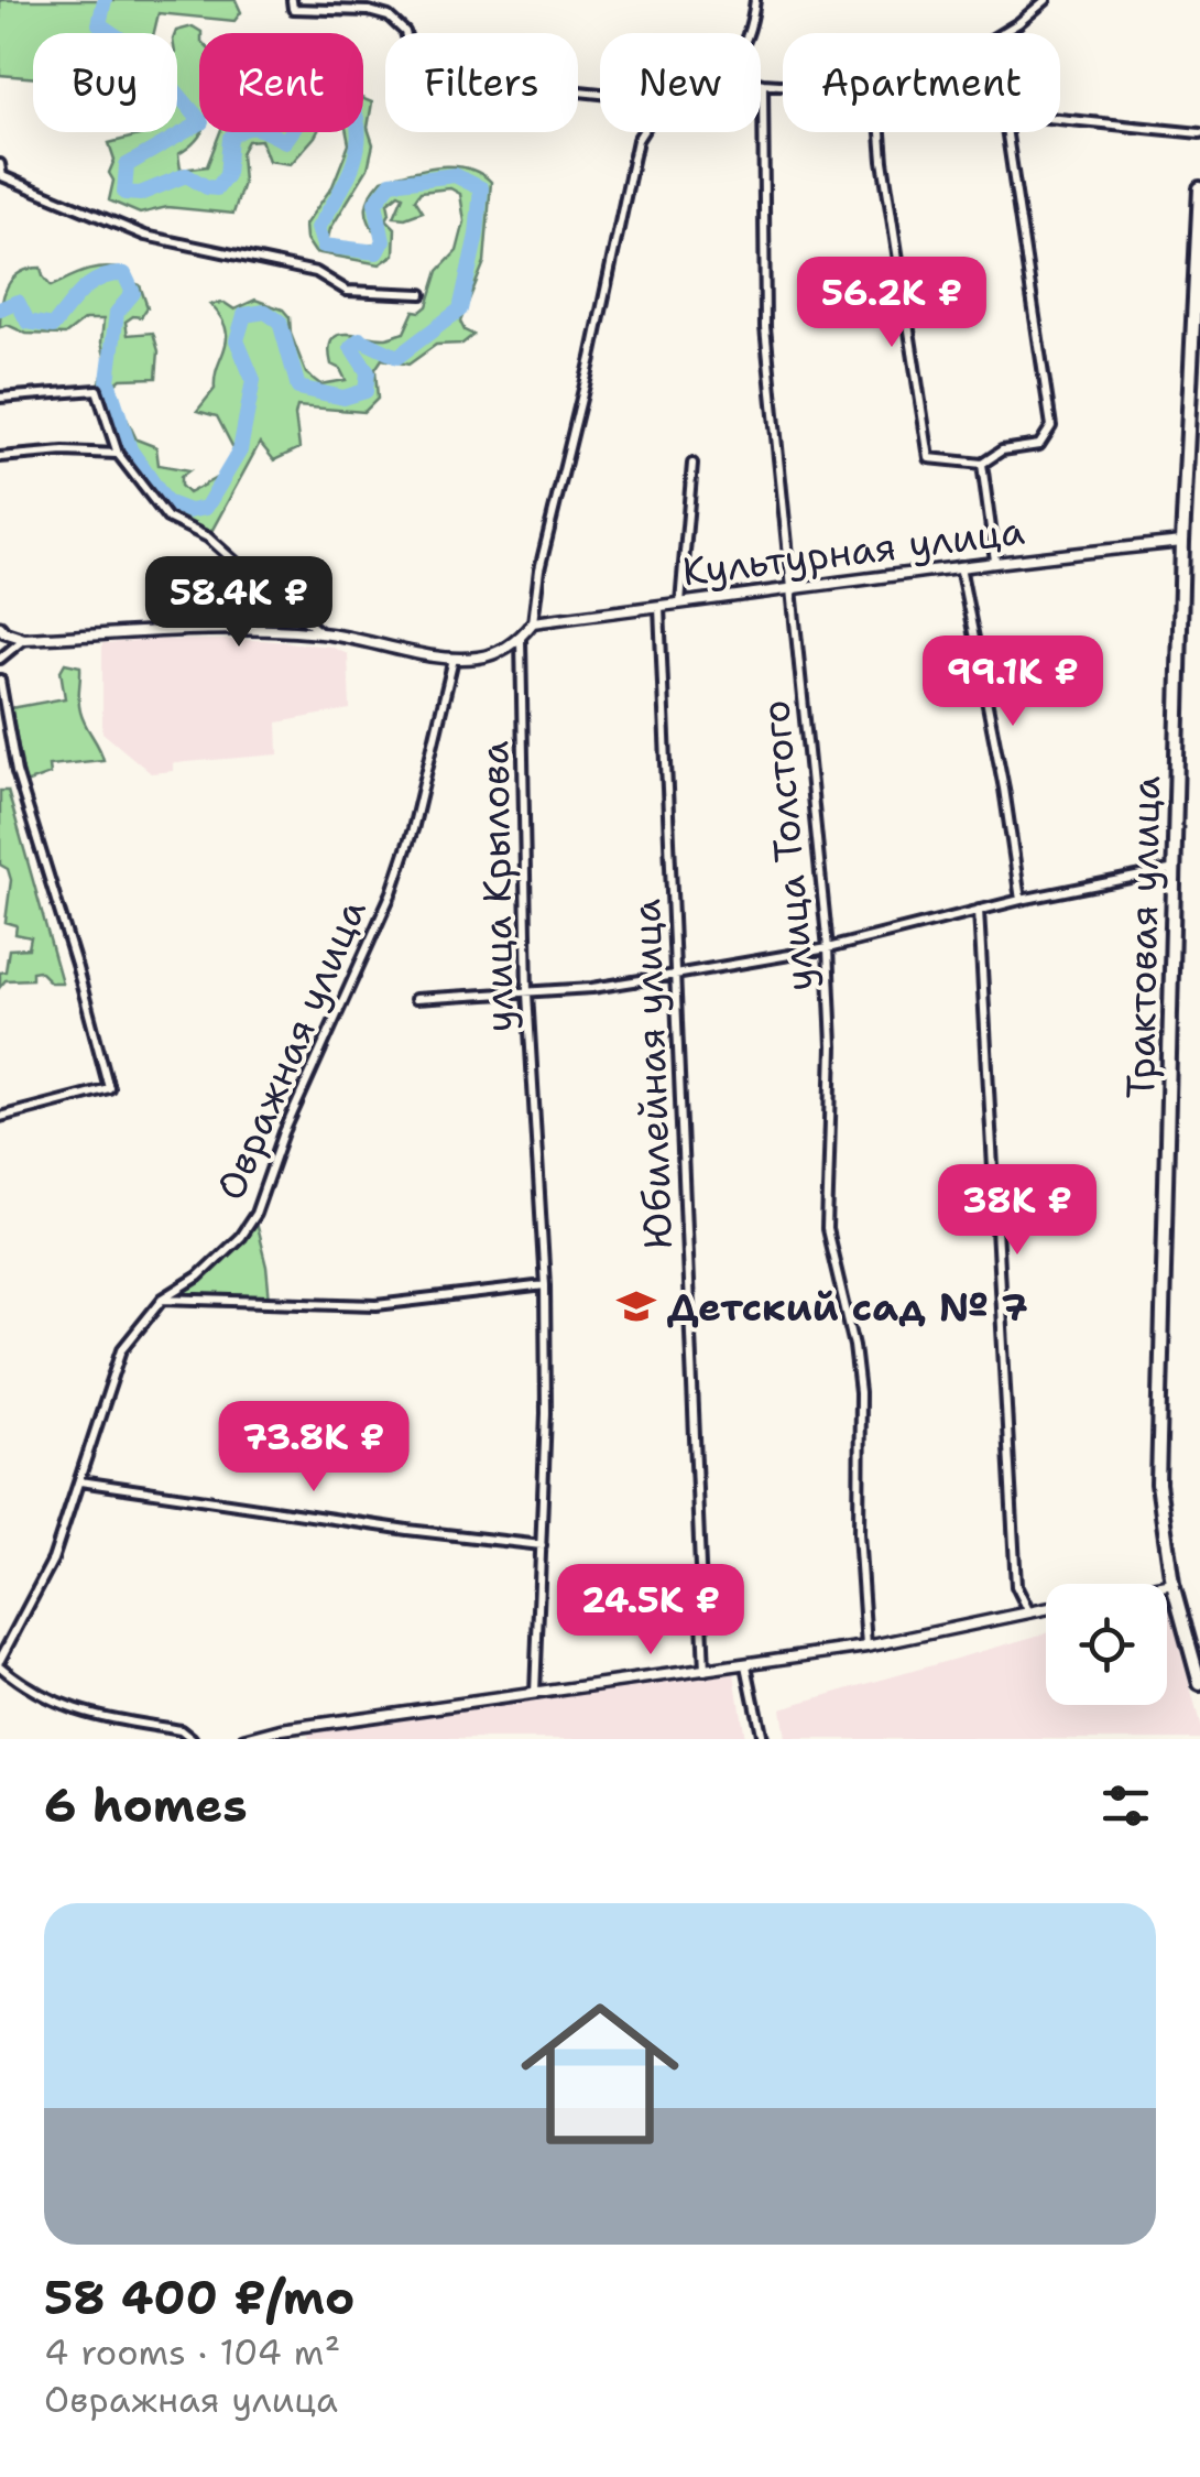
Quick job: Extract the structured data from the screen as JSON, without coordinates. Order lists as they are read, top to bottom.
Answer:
{
  "streets": {
    "main road": ["Трактовая улица"],
    "street": [
      "Культурная улица",
      "улица Толстого",
      "улица Крылова",
      "Овражная улица",
      "Юбилейная улица"
    ]
  },
  "crossings": [
    ["Культурная улица", "улица Толстого"],
    ["Культурная улица", "Трактовая улица"],
    ["Культурная улица", "Юбилейная улица"]
  ],
  "places": {
    "school or university": ["Детский сад № 7"]
  },
  "page": {
    "chip": [
      "Buy",
      "Rent",
      "Filters",
      "New",
      "Apartment"
    ],
    "price": [
      "56.2K ₽",
      "58.4K ₽",
      "99.1K ₽",
      "38K ₽",
      "73.8K ₽",
      "24.5K ₽"
    ],
    "heading": "6 homes",
    "list": [
      {
        "name": "58 400 ₽/mo",
        "note": "4 rooms · 104 m² · Овражная улица"
      }
    ]
  }
}
